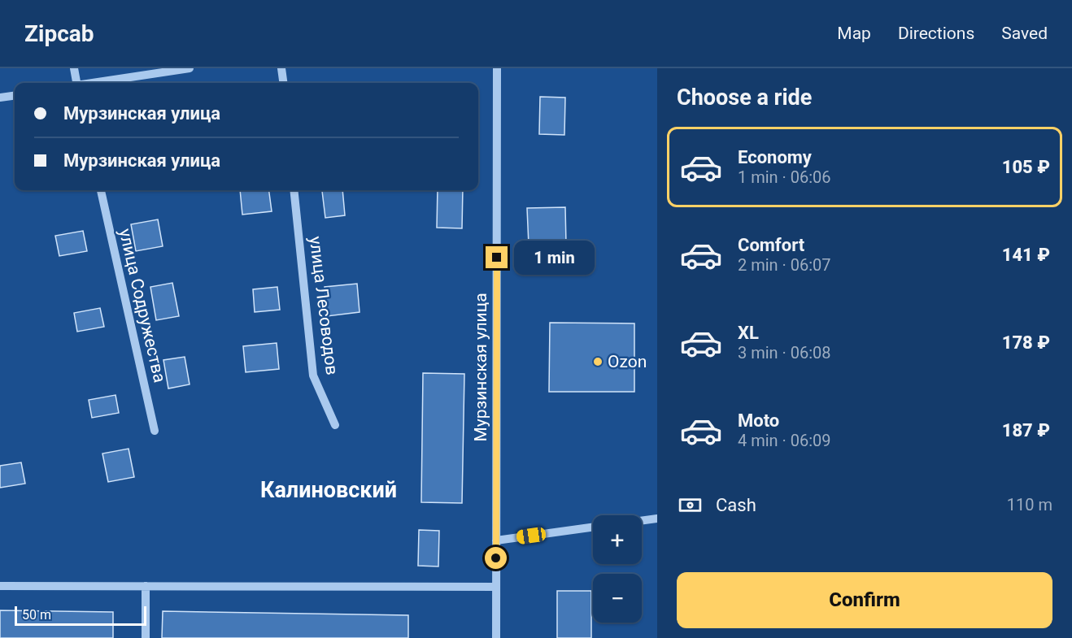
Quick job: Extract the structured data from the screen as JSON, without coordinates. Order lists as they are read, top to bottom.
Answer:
{
  "streets": {
    "street": ["улица Содружества", "улица Лесоводов", "Мурзинская улица"]
  },
  "districts": ["Калиновский"],
  "places": ["Ozon"],
  "scale_bar": "50 m",
  "page": {
    "header": "Zipcab",
    "nav": ["Map", "Directions", "Saved"],
    "heading": "Choose a ride",
    "banner": ["Мурзинская улица", "Мурзинская улица"],
    "list": [
      {
        "name": "Economy",
        "note": "1 min · 06:06",
        "value": "105 ₽"
      },
      {
        "name": "Comfort",
        "note": "2 min · 06:07",
        "value": "141 ₽"
      },
      {
        "name": "XL",
        "note": "3 min · 06:08",
        "value": "178 ₽"
      },
      {
        "name": "Moto",
        "note": "4 min · 06:09",
        "value": "187 ₽"
      }
    ],
    "bubble": "1 min",
    "pay": ["Cash", "110 m"],
    "map_buttons": ["+", "−"],
    "buttons": "Confirm",
    "scale": "50 m"
  }
}
